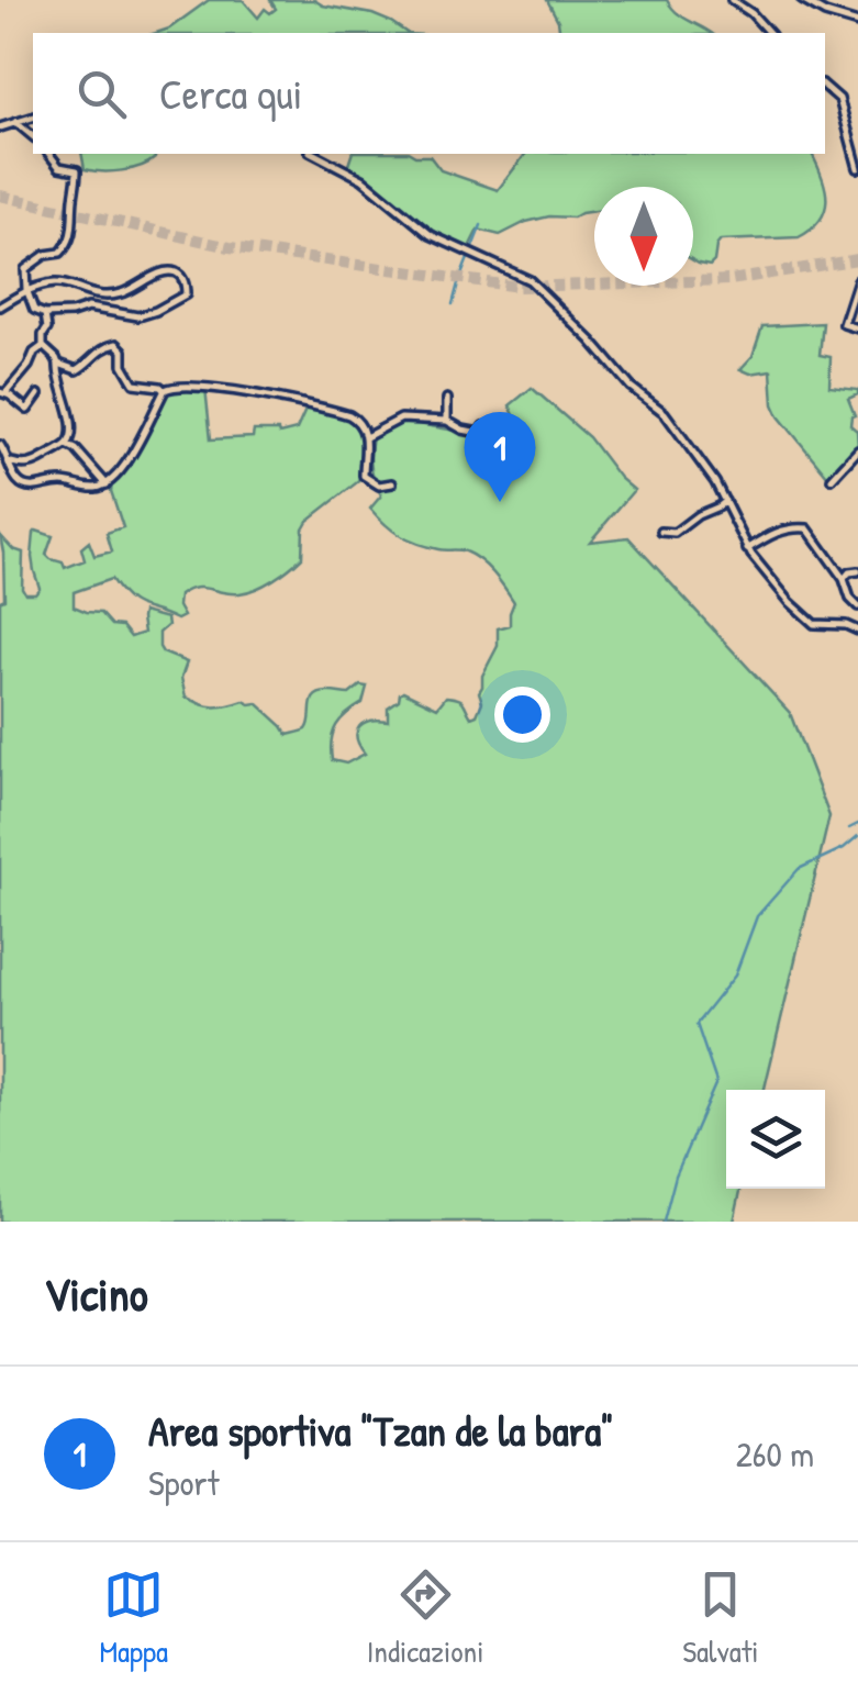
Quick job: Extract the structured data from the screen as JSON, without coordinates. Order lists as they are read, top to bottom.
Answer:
{
  "north": "bottom",
  "page": {
    "search": "Cerca qui",
    "pins": "1",
    "heading": "Vicino",
    "list": [
      {
        "mark": "1",
        "name": "Area sportiva \"Tzan de la bara\"",
        "note": "Sport",
        "value": "260 m"
      }
    ],
    "nav": ["Mappa", "Indicazioni", "Salvati"]
  }
}
